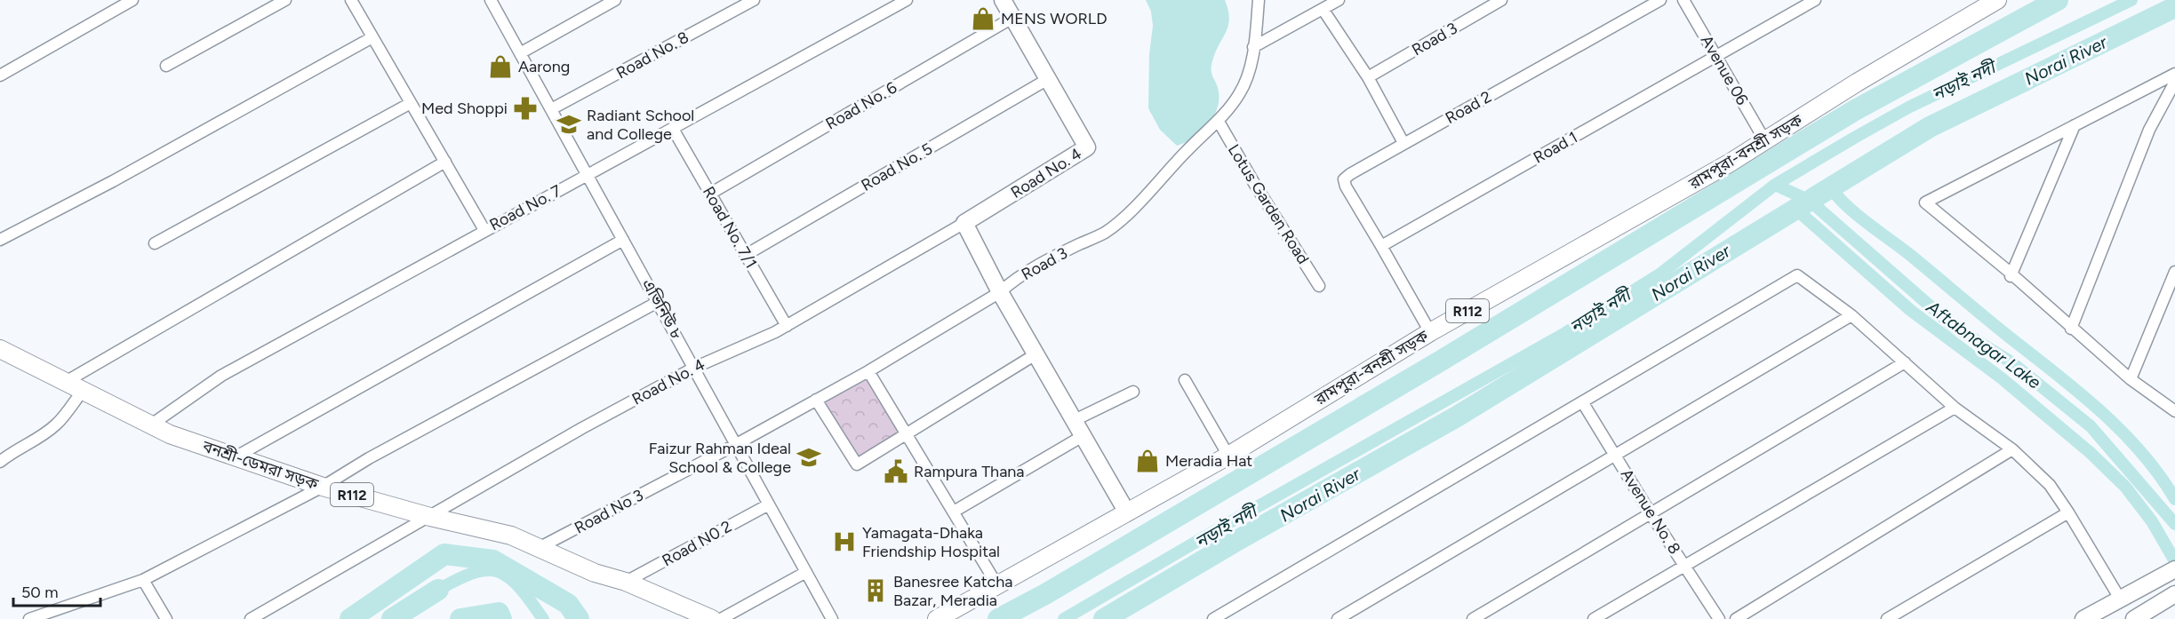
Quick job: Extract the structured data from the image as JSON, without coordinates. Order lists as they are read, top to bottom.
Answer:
{
  "streets": {
    "main road": ["রামপুরা-বনশ্রী সড়ক", "R112", "বনশ্রী-ডেমরা সড়ক"],
    "street": [
      "Road 3",
      "Road No. 8",
      "Avenue 06",
      "Road No. 6",
      "Road 2",
      "Road 1",
      "Road No. 5",
      "Road No. 4",
      "Lotus Garden Road",
      "Road No. 7",
      "Road No. 7/1",
      "এভিনিউ ৮",
      "Road No 3",
      "Avenue No. 8",
      "Road N0 2"
    ]
  },
  "crossings": [
    ["Road 3", "Lotus Garden Road"],
    ["Road 3", "এভিনিউ ৮"],
    ["Road 3", "Road No 3"],
    ["Road No. 8", "এভিনিউ ৮"],
    ["Avenue 06", "Road 1"],
    ["Avenue 06", "রামপুরা-বনশ্রী সড়ক"],
    ["Road No. 6", "Road No. 7/1"],
    ["Road 2", "Road 1"],
    ["Road No. 5", "Road No. 4"],
    ["Road No. 5", "Road No. 7/1"],
    ["Road No. 4", "Road No. 7/1"],
    ["Road No. 4", "এভিনিউ ৮"],
    ["Road No. 4", "বনশ্রী-ডেমরা সড়ক"],
    ["Road No. 7", "Road No. 7/1"],
    ["Road No. 7", "এভিনিউ ৮"],
    ["Road No. 7", "বনশ্রী-ডেমরা সড়ক"],
    ["এভিনিউ ৮", "Road No 3"],
    ["এভিনিউ ৮", "Road N0 2"],
    ["বনশ্রী-ডেমরা সড়ক", "Road No 3"],
    ["বনশ্রী-ডেমরা সড়ক", "Road N0 2"]
  ],
  "water": ["Norai River", "নড়াই নদী", "Aftabnagar Lake"],
  "places": {
    "shop": ["MENS WORLD", "Aarong", "Meradia Hat"],
    "pharmacy": ["Med Shoppi"],
    "school or university": ["Radiant School and College", "Faizur Rahman Ideal School & College"],
    "public building": ["Rampura Thana"],
    "hospital": ["Yamagata-Dhaka Friendship Hospital"],
    "building": ["Banesree Katcha Bazar, Meradia"]
  },
  "scale_bar": "50 m"
}
